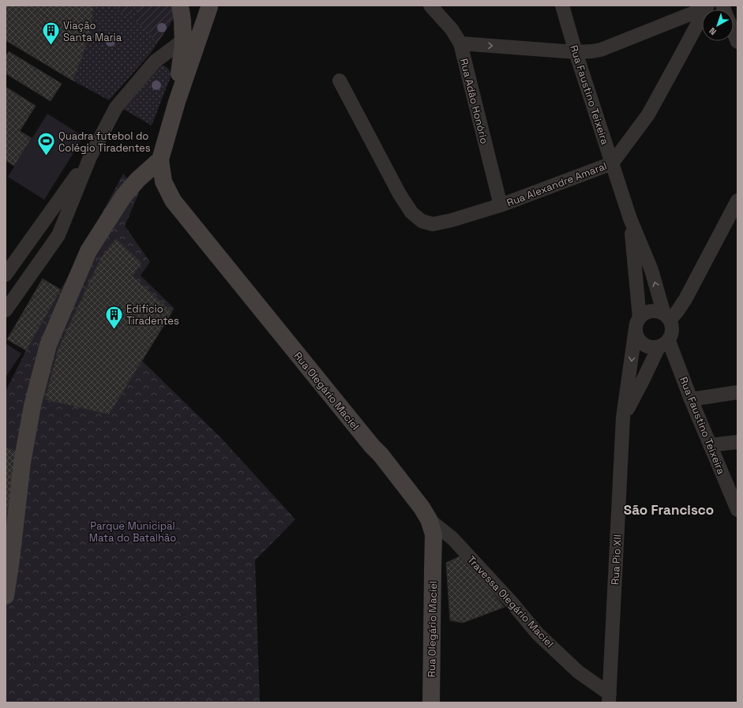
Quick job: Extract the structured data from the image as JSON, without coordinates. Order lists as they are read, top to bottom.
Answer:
{
  "streets": {
    "street": [
      "Rua Faustino Teixeira",
      "Rua Adão Honório",
      "Rua Alexandre Amaral",
      "Rua Olegário Maciel",
      "Rua Pio XII",
      "Travessa Olegário Maciel"
    ]
  },
  "crossings": [
    ["Rua Faustino Teixeira", "Rua Alexandre Amaral"],
    ["Rua Faustino Teixeira", "Rua Pio XII"],
    ["Rua Adão Honório", "Rua Alexandre Amaral"],
    ["Rua Olegário Maciel", "Travessa Olegário Maciel"],
    ["Rua Pio XII", "Travessa Olegário Maciel"]
  ],
  "districts": ["São Francisco"],
  "parks": ["Parque Municipal Mata do Batalhão"],
  "places": {
    "building": ["Viação Santa Maria", "Edifício Tiradentes"],
    "sports": ["Quadra futebol do Colégio Tiradentes"]
  },
  "north": "bottom left"
}
